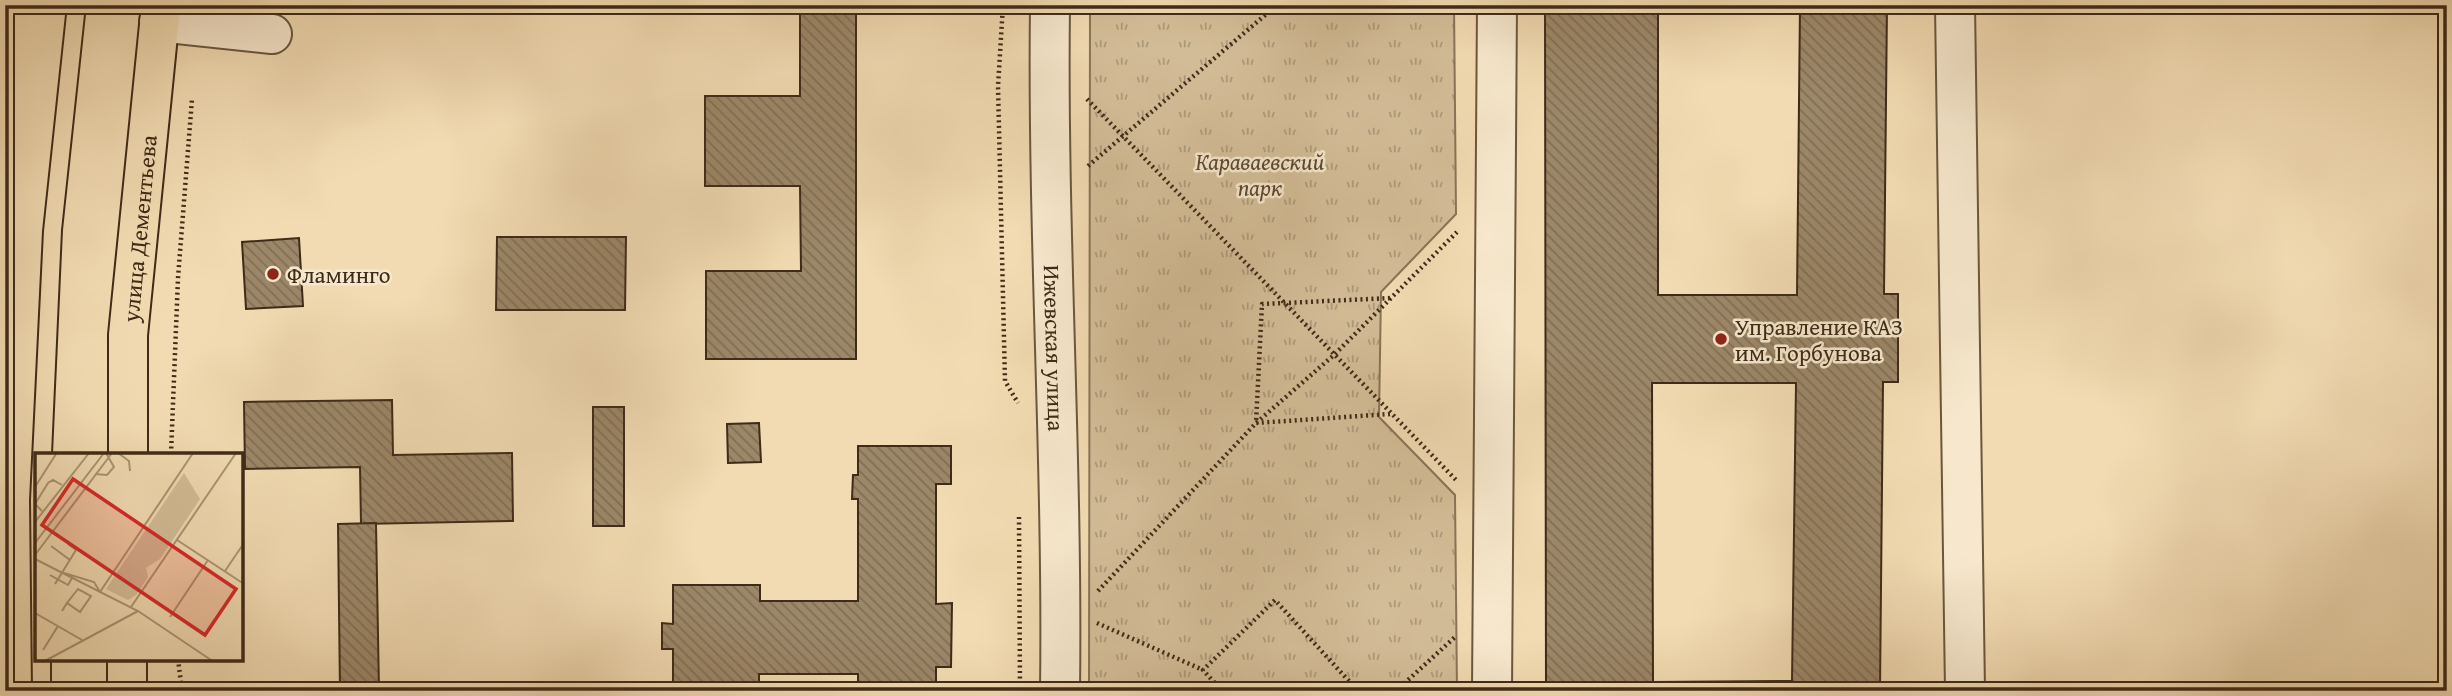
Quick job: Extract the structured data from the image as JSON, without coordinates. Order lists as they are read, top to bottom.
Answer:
{
  "streets": {
    "main road": ["улица Дементьева"],
    "street": ["Ижевская улица"]
  },
  "parks": ["Караваевский парк"],
  "places": ["Фламинго", "Управление КАЗ им. Горбунова"]
}
